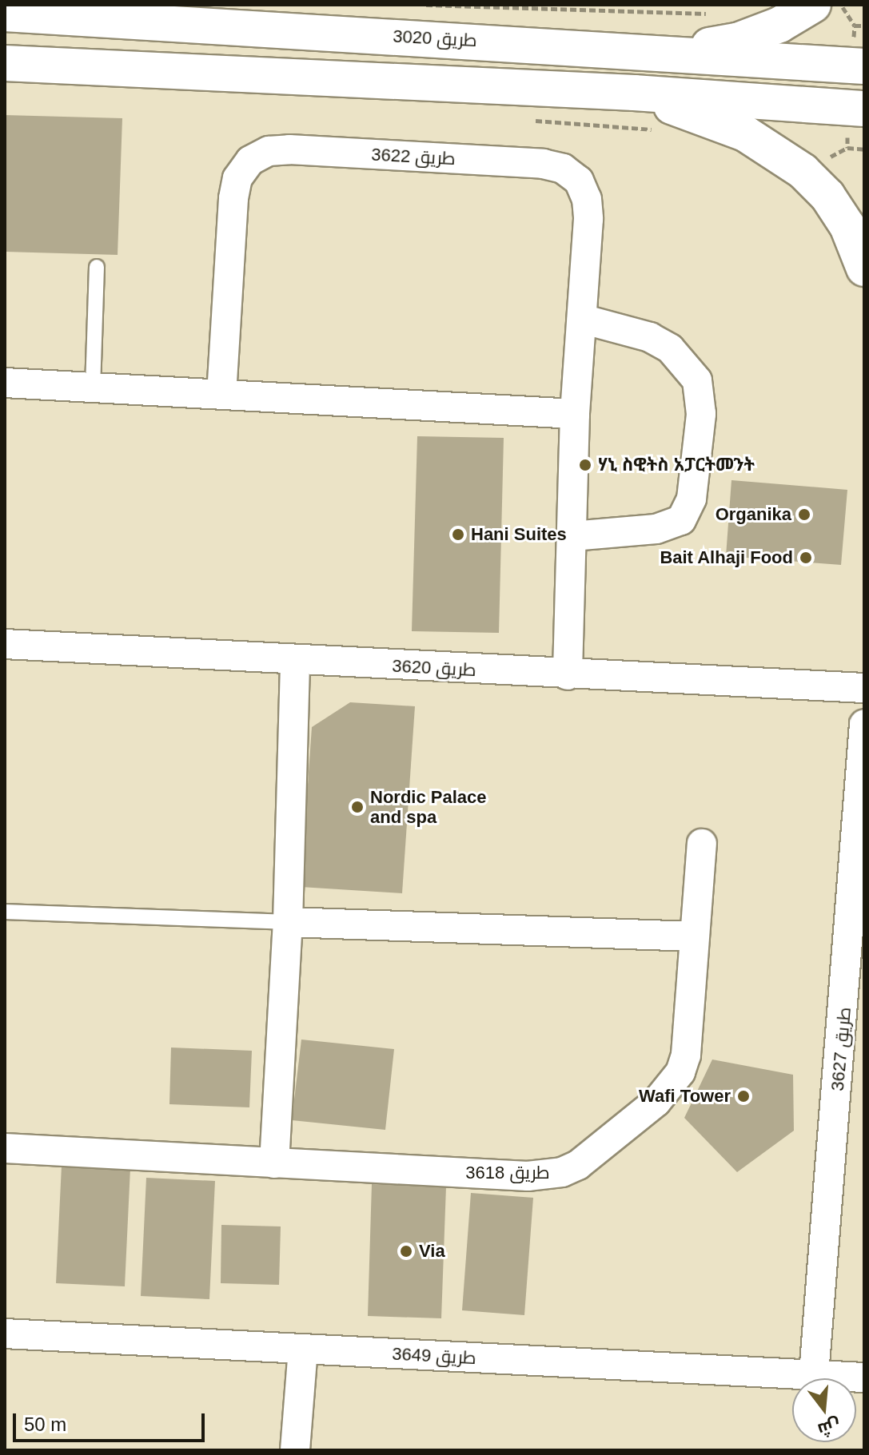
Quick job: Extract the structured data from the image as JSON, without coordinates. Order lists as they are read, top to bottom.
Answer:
{
  "streets": {
    "street": [
      "طريق 3020",
      "طريق 3622",
      "طريق 3620",
      "طريق 3627",
      "طريق 3618",
      "طريق 3649"
    ]
  },
  "crossings": [
    ["طريق 3622", "طريق 3620"],
    ["طريق 3627", "طريق 3649"]
  ],
  "places": [
    "ሃኒ ስዊትስ አፓርትመንት",
    "Organika",
    "Hani Suites",
    "Bait Alhaji Food",
    "Nordic Palace and spa",
    "Wafi Tower",
    "Via"
  ],
  "scale_bar": "50 m",
  "north": "bottom"
}
